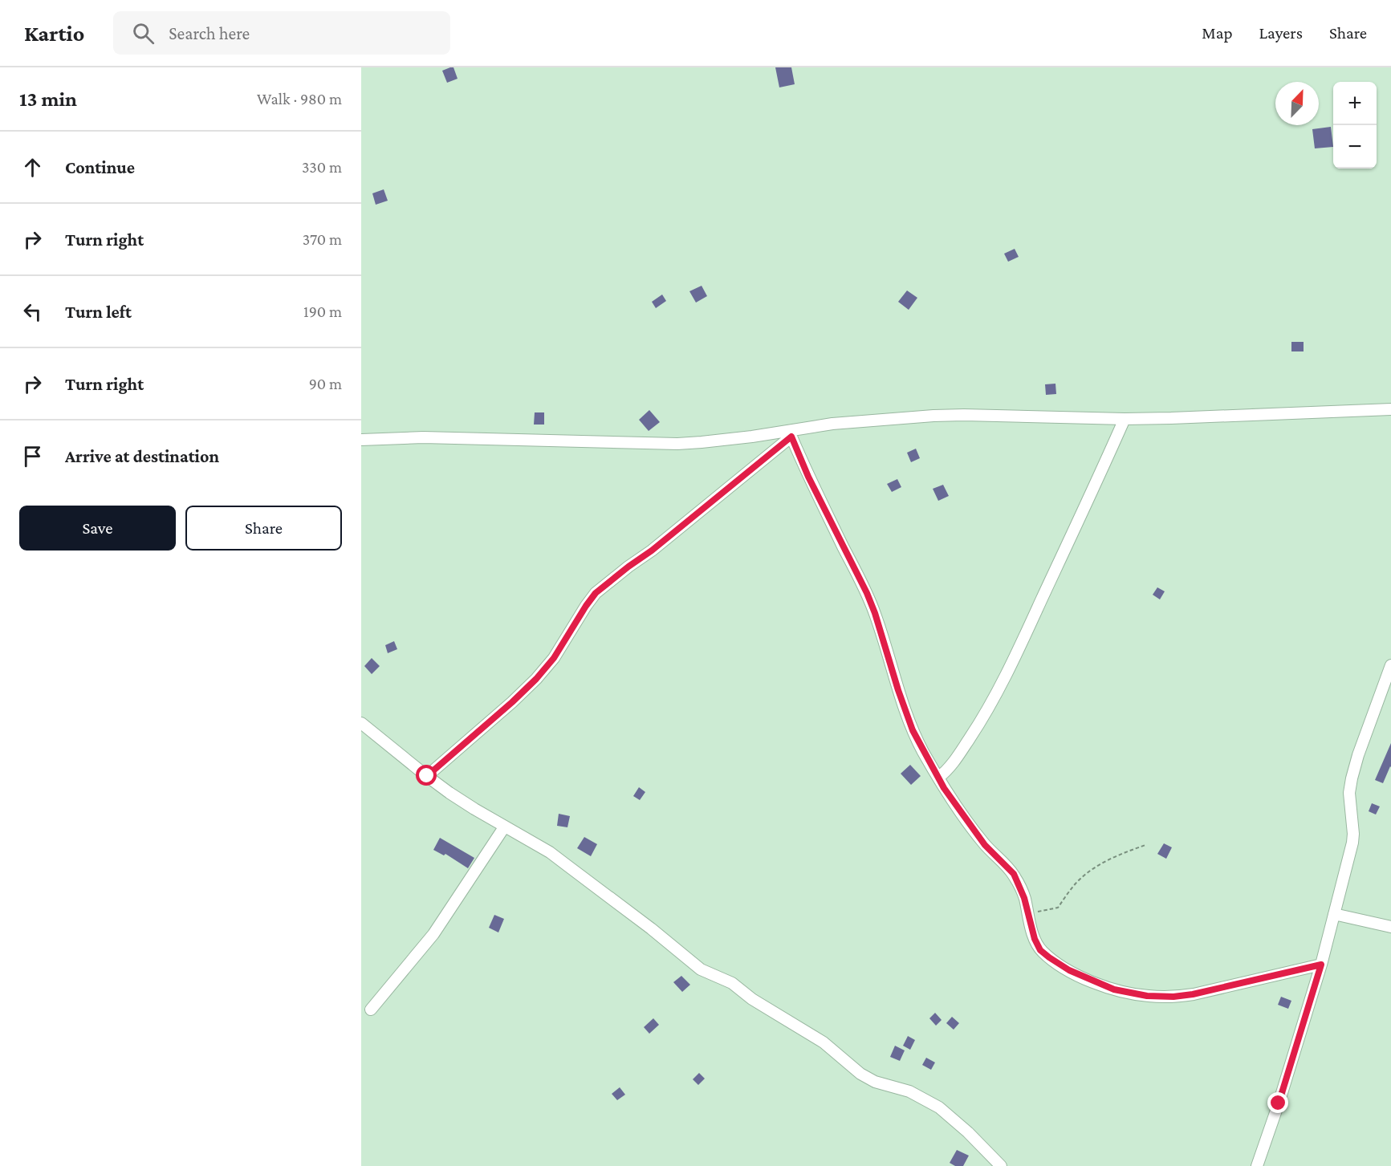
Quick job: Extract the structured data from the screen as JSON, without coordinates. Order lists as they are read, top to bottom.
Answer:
{
  "north": "top right",
  "page": {
    "header": "Kartio",
    "search": "Search here",
    "nav": ["Map", "Layers", "Share"],
    "heading": ["13 min", "Walk · 980 m"],
    "map_buttons": ["+", "−"],
    "list": [
      ["Continue", "330 m"],
      ["Turn right", "370 m"],
      ["Turn left", "190 m"],
      ["Turn right", "90 m"],
      "Arrive at destination"
    ],
    "buttons": ["Save", "Share"]
  }
}
